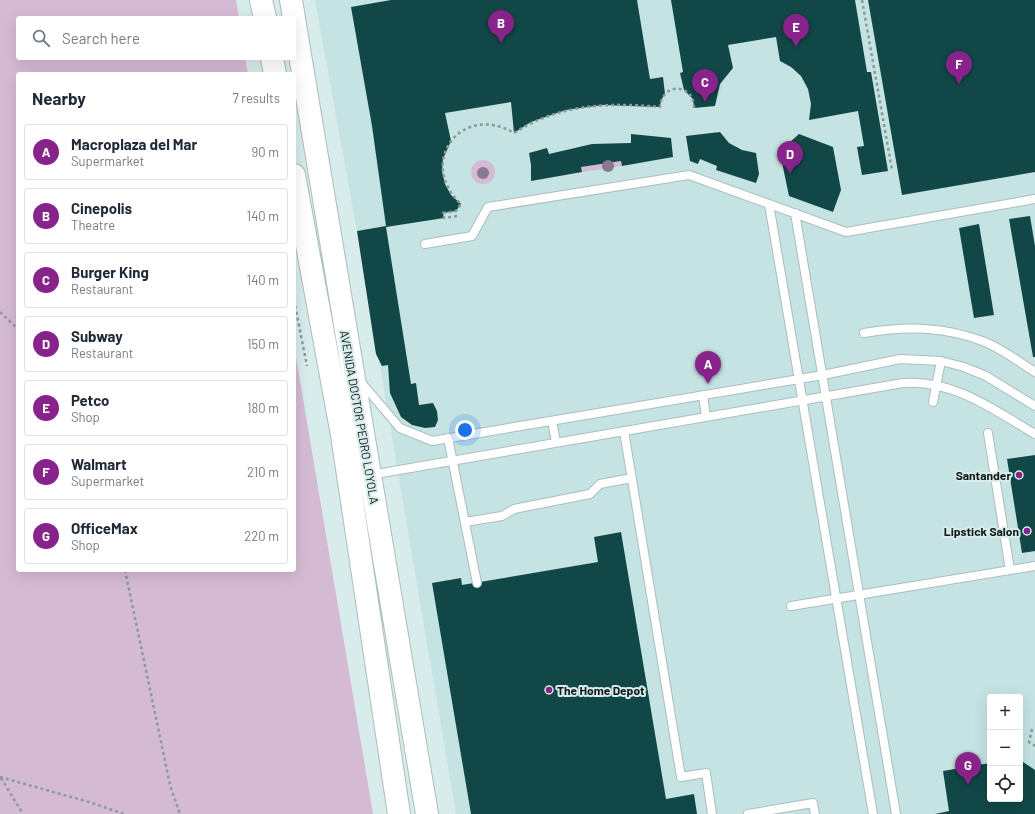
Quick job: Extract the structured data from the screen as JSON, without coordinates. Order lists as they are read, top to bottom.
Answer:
{
  "streets": {
    "main road": ["AVENIDA DOCTOR PEDRO LOYOLA"]
  },
  "places": ["Santander", "Lipstick Salon", "The Home Depot"],
  "page": {
    "pins": [
      "B",
      "E",
      "F",
      "C",
      "D",
      "A",
      "G"
    ],
    "search": "Search here",
    "heading": ["Nearby", "7 results"],
    "list": [
      {
        "mark": "A",
        "name": "Macroplaza del Mar",
        "note": "Supermarket",
        "value": "90 m"
      },
      {
        "mark": "B",
        "name": "Cinepolis",
        "note": "Theatre",
        "value": "140 m"
      },
      {
        "mark": "C",
        "name": "Burger King",
        "note": "Restaurant",
        "value": "140 m"
      },
      {
        "mark": "D",
        "name": "Subway",
        "note": "Restaurant",
        "value": "150 m"
      },
      {
        "mark": "E",
        "name": "Petco",
        "note": "Shop",
        "value": "180 m"
      },
      {
        "mark": "F",
        "name": "Walmart",
        "note": "Supermarket",
        "value": "210 m"
      },
      {
        "mark": "G",
        "name": "OfficeMax",
        "note": "Shop",
        "value": "220 m"
      }
    ],
    "map_buttons": ["+", "−"]
  }
}
